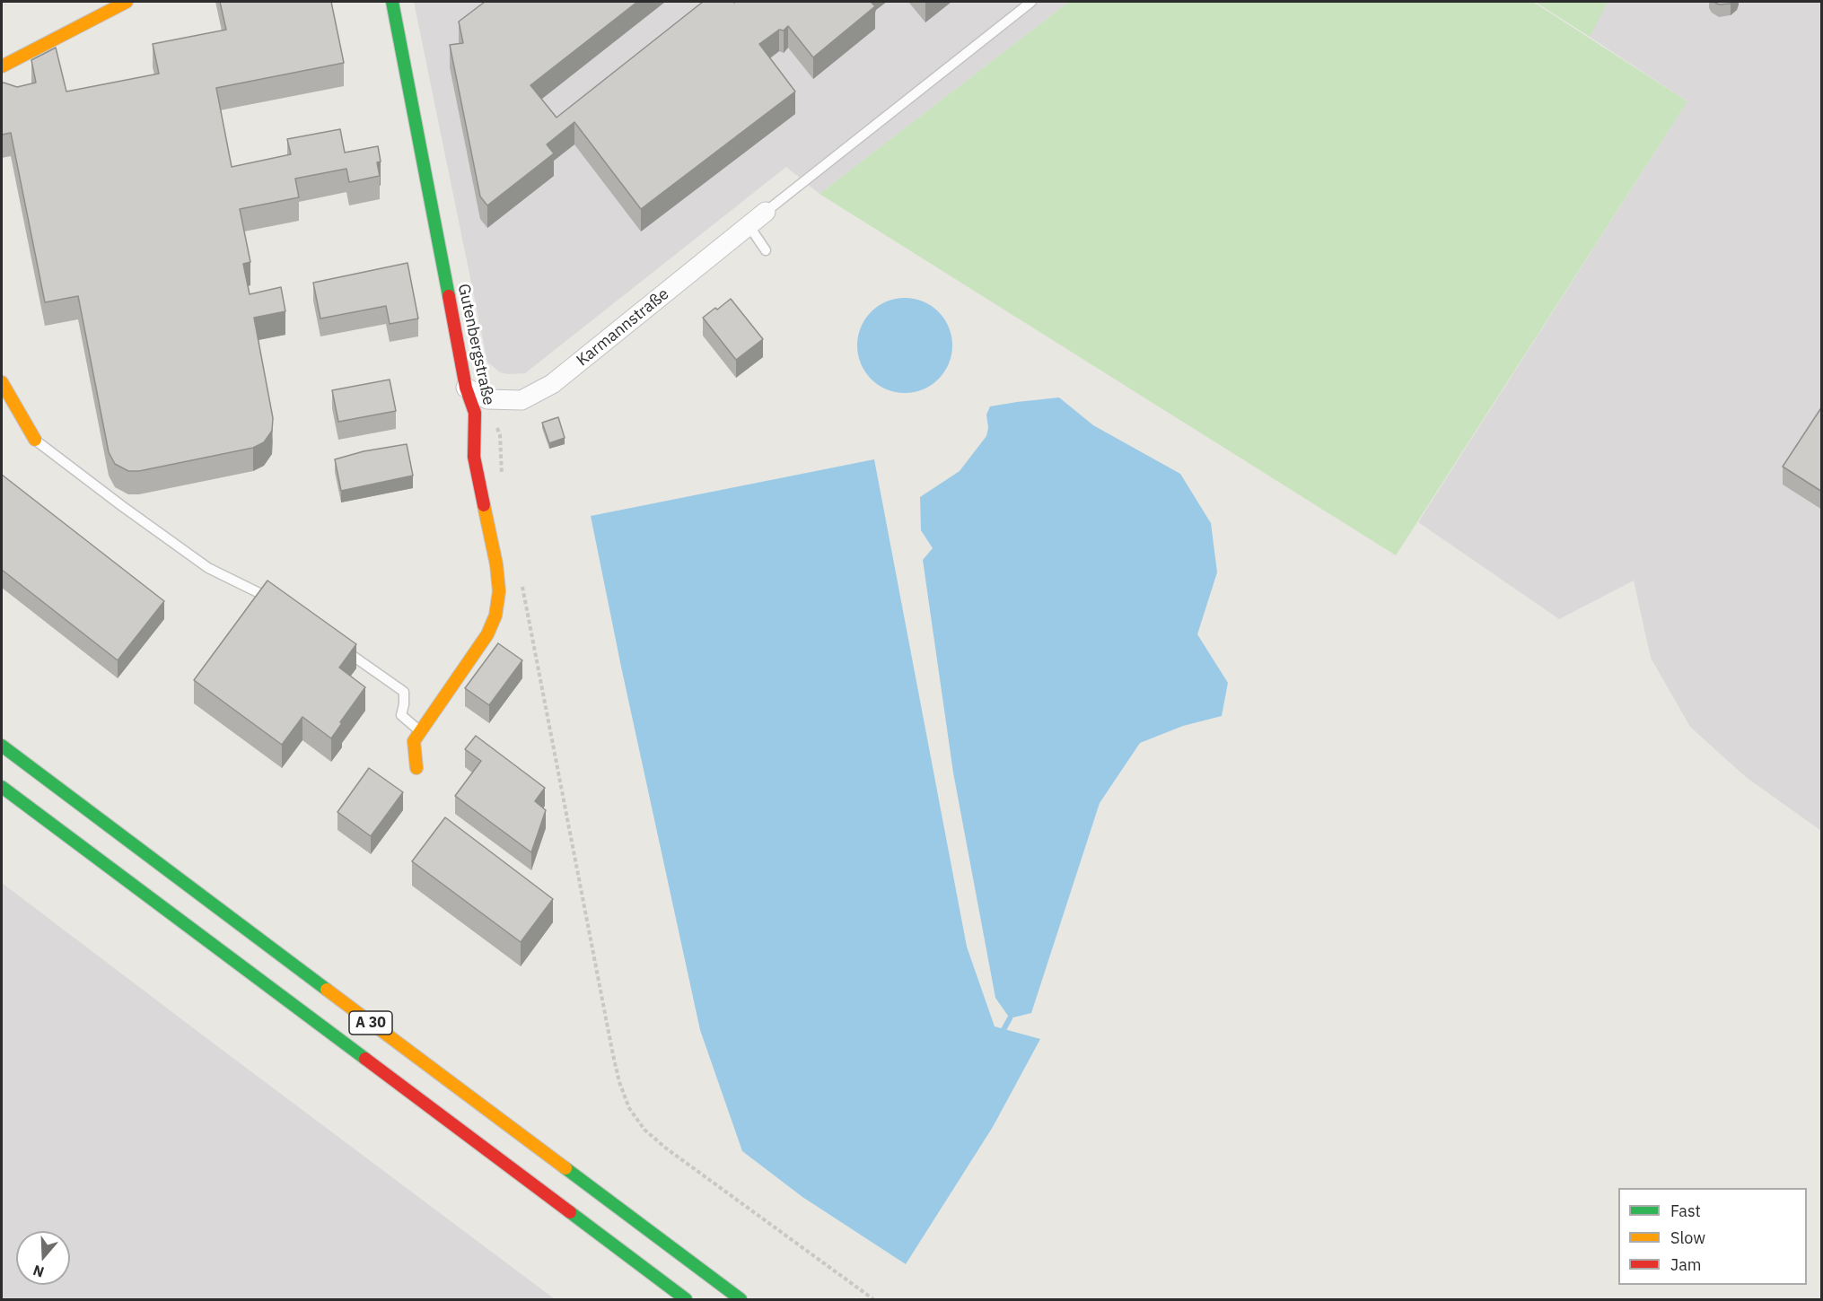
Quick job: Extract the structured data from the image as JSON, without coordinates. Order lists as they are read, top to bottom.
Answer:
{
  "streets": {
    "main road": ["Gutenbergstraße", "A 30"],
    "street": ["Karmannstraße"]
  },
  "crossings": [
    ["Karmannstraße", "Gutenbergstraße"]
  ],
  "legend": ["Fast", "Slow", "Jam"],
  "north": "bottom"
}
